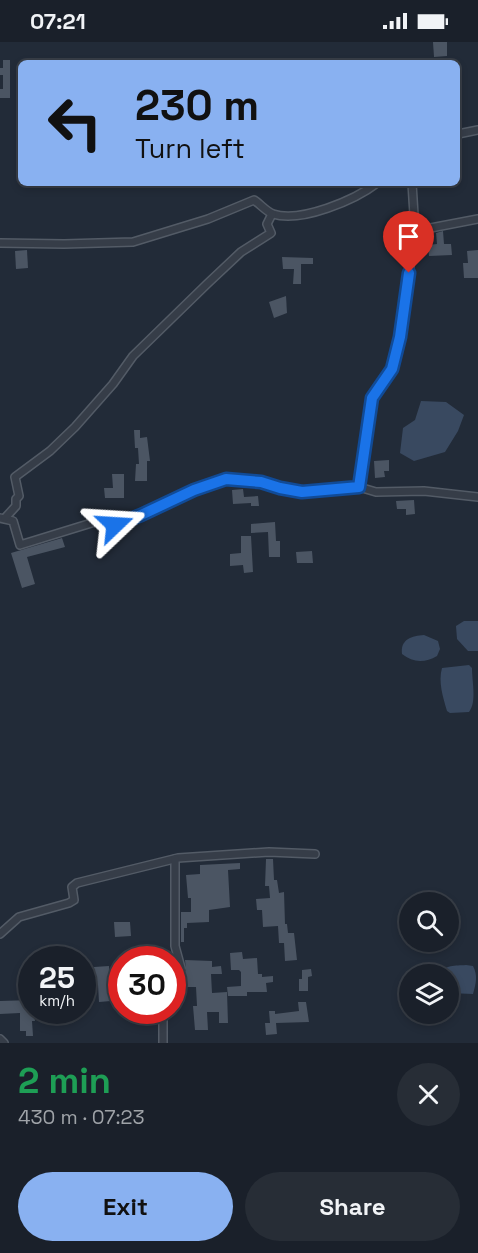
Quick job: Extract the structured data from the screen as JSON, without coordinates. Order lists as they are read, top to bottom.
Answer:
{
  "page": {
    "status": "07:21",
    "turn": ["230 m", "Turn left"],
    "speed": "25 km/h",
    "limit": "30",
    "heading": ["2 min", "430 m · 07:23"],
    "buttons": ["Exit", "Share"]
  }
}
